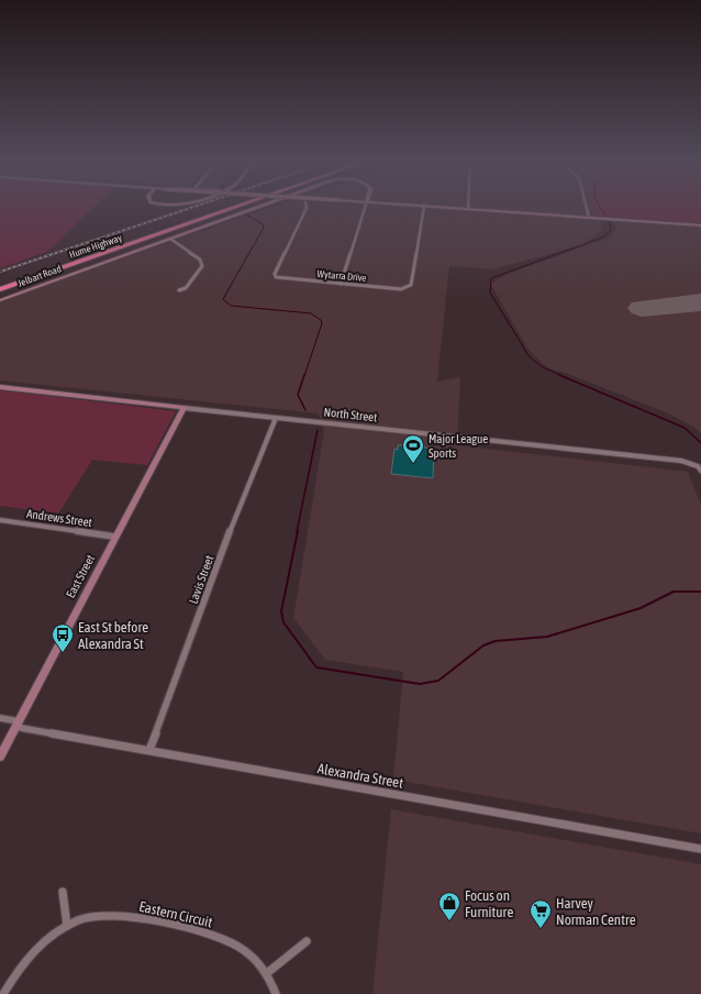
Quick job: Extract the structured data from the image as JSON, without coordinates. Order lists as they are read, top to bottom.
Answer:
{
  "streets": {
    "highway": ["Hume Highway"],
    "street": [
      "Jelbart Road",
      "Wytarra Drive",
      "North Street",
      "Andrews Street",
      "East Street",
      "Lavis Street",
      "Alexandra Street",
      "Eastern Circuit"
    ]
  },
  "crossings": [
    ["North Street", "East Street"],
    ["North Street", "Lavis Street"],
    ["Andrews Street", "East Street"],
    ["East Street", "Alexandra Street"],
    ["Lavis Street", "Alexandra Street"]
  ],
  "places": {
    "sports": ["Major League Sports"],
    "bus stop": ["East St before Alexandra St"],
    "shop": ["Focus on Furniture"],
    "supermarket": ["Harvey Norman Centre"]
  }
}
